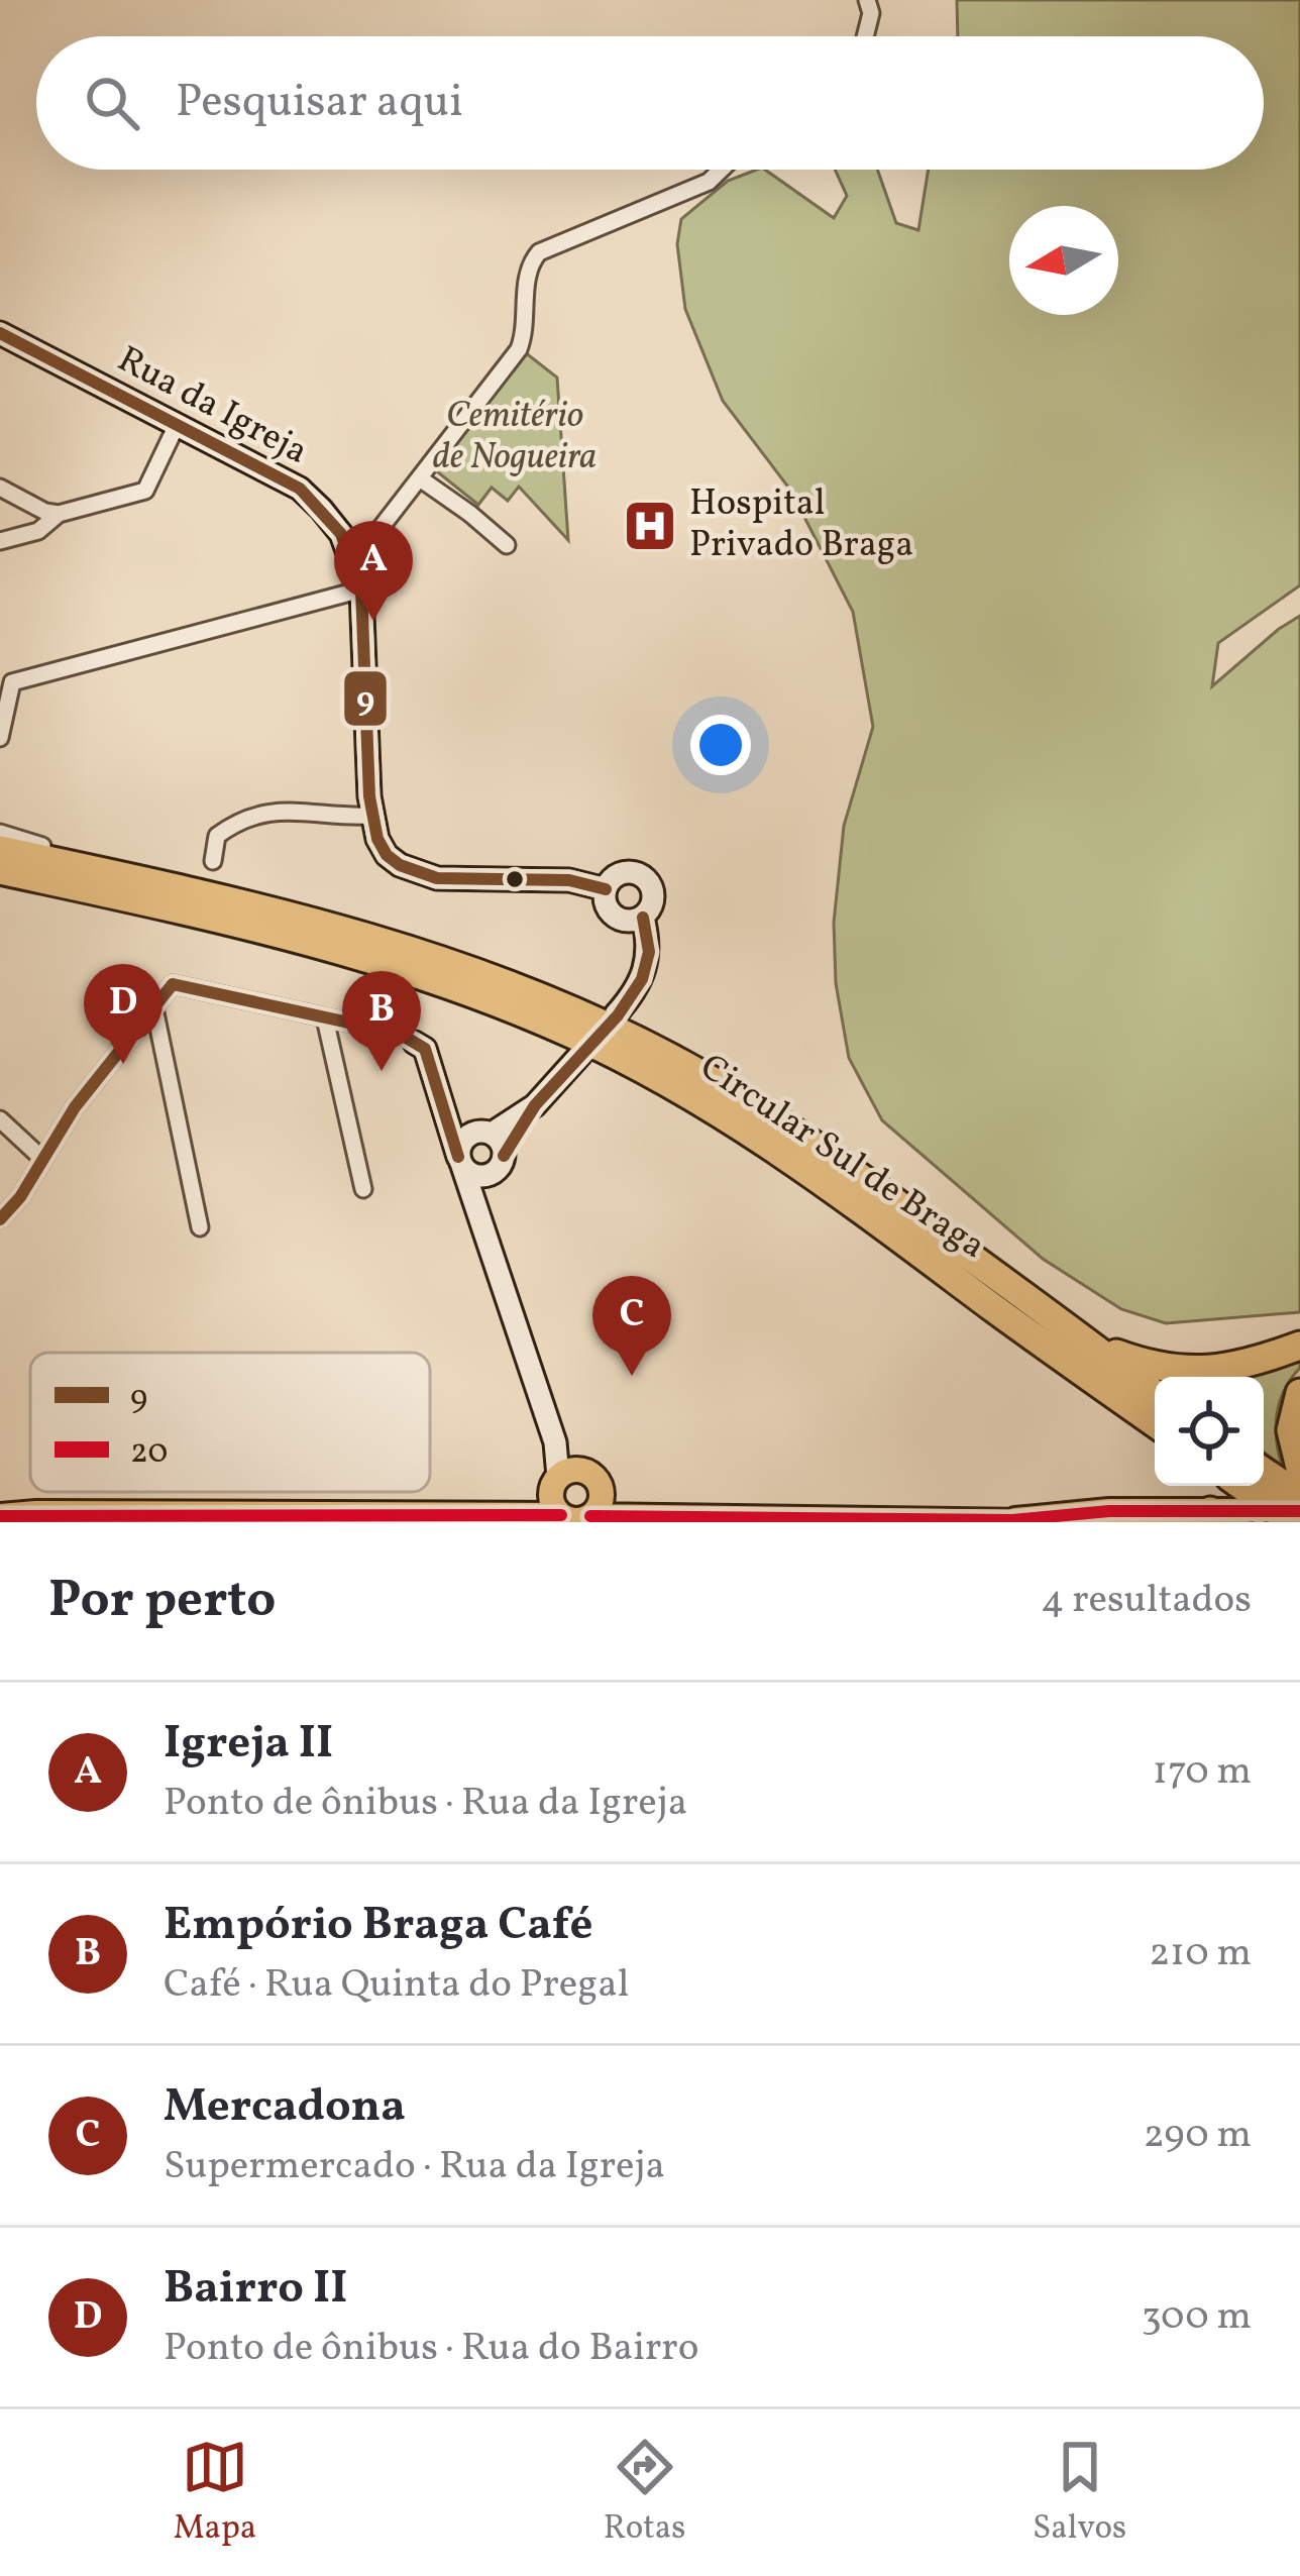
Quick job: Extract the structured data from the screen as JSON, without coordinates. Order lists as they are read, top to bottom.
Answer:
{
  "streets": {
    "highway": ["Circular Sul de Braga"],
    "street": ["Rua da Igreja"]
  },
  "parks": ["Cemitério de Nogueira"],
  "places": {
    "hospital": ["Hospital Privado Braga"]
  },
  "lines": ["transit line 9", "transit line 20"],
  "legend": ["9", "20"],
  "north": "left",
  "page": {
    "search": "Pesquisar aqui",
    "pins": [
      "A",
      "D",
      "B",
      "C"
    ],
    "heading": ["Por perto", "4 resultados"],
    "list": [
      {
        "mark": "A",
        "name": "Igreja II",
        "note": "Ponto de ônibus · Rua da Igreja",
        "value": "170 m"
      },
      {
        "mark": "B",
        "name": "Empório Braga Café",
        "note": "Café · Rua Quinta do Pregal",
        "value": "210 m"
      },
      {
        "mark": "C",
        "name": "Mercadona",
        "note": "Supermercado · Rua da Igreja",
        "value": "290 m"
      },
      {
        "mark": "D",
        "name": "Bairro II",
        "note": "Ponto de ônibus · Rua do Bairro",
        "value": "300 m"
      }
    ],
    "nav": ["Mapa", "Rotas", "Salvos"]
  }
}
